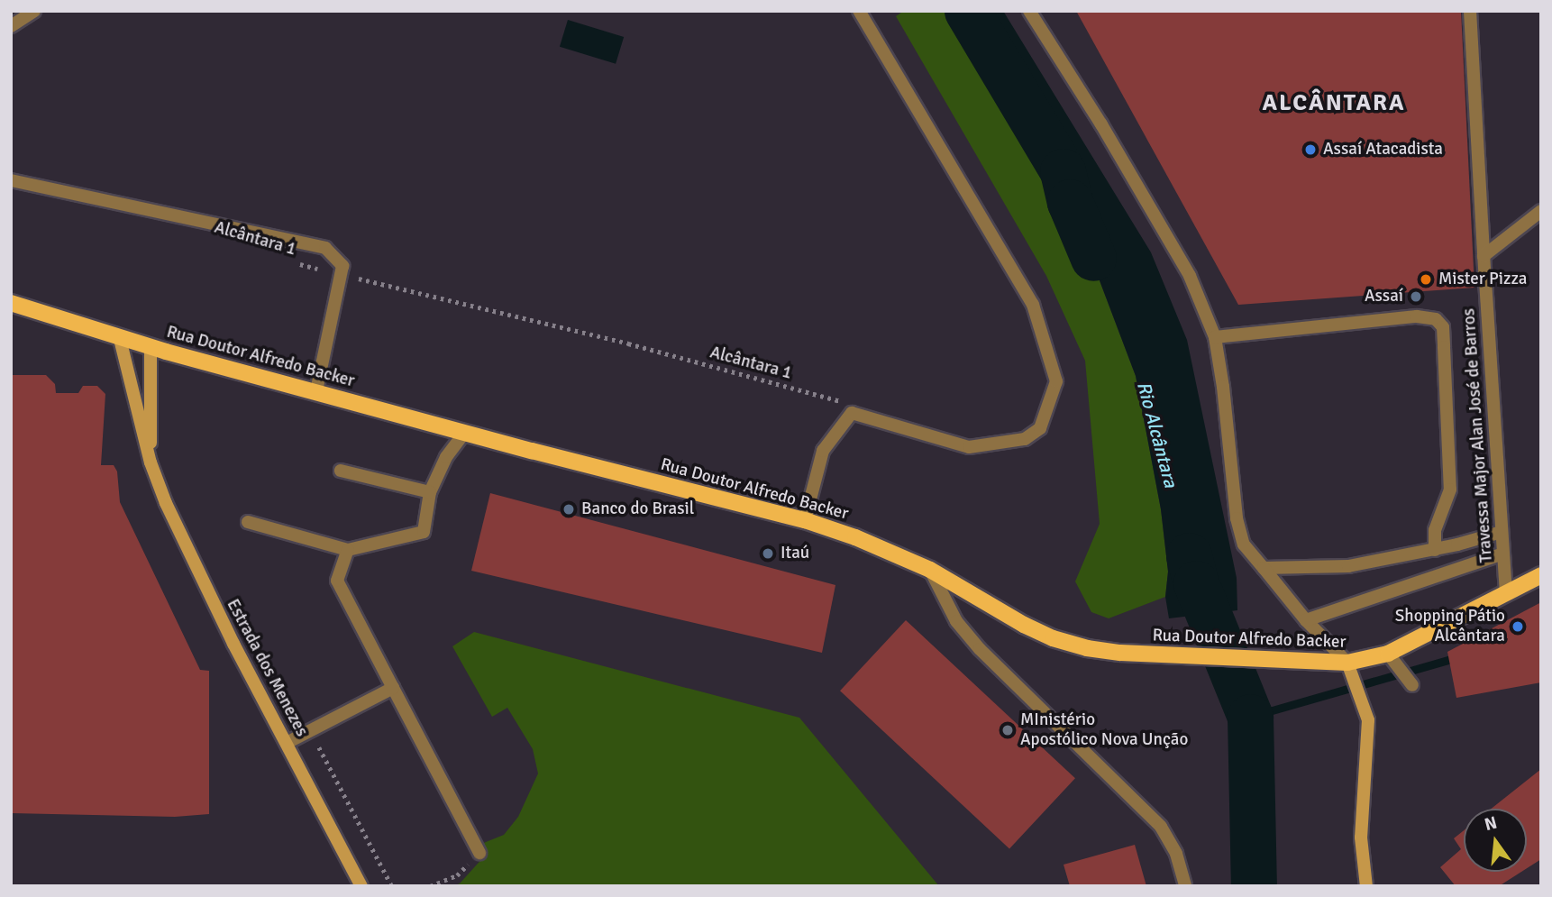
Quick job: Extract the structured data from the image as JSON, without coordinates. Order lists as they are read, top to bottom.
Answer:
{
  "streets": {
    "main road": ["Rua Doutor Alfredo Backer", "Estrada dos Menezes"],
    "street": ["Travessa Major Alan José de Barros"],
    "path": ["Alcântara 1"]
  },
  "crossings": [
    ["Rua Doutor Alfredo Backer", "Travessa Major Alan José de Barros"],
    ["Rua Doutor Alfredo Backer", "Estrada dos Menezes"]
  ],
  "districts": ["ALCÂNTARA"],
  "water": ["Rio Alcântara"],
  "places": [
    "Assaí Atacadista",
    "Mister Pizza",
    "Assaí",
    "Banco do Brasil",
    "Itaú",
    "Shopping Pátio Alcântara",
    "MInistério Apostólico Nova Unção"
  ],
  "north": "top"
}
